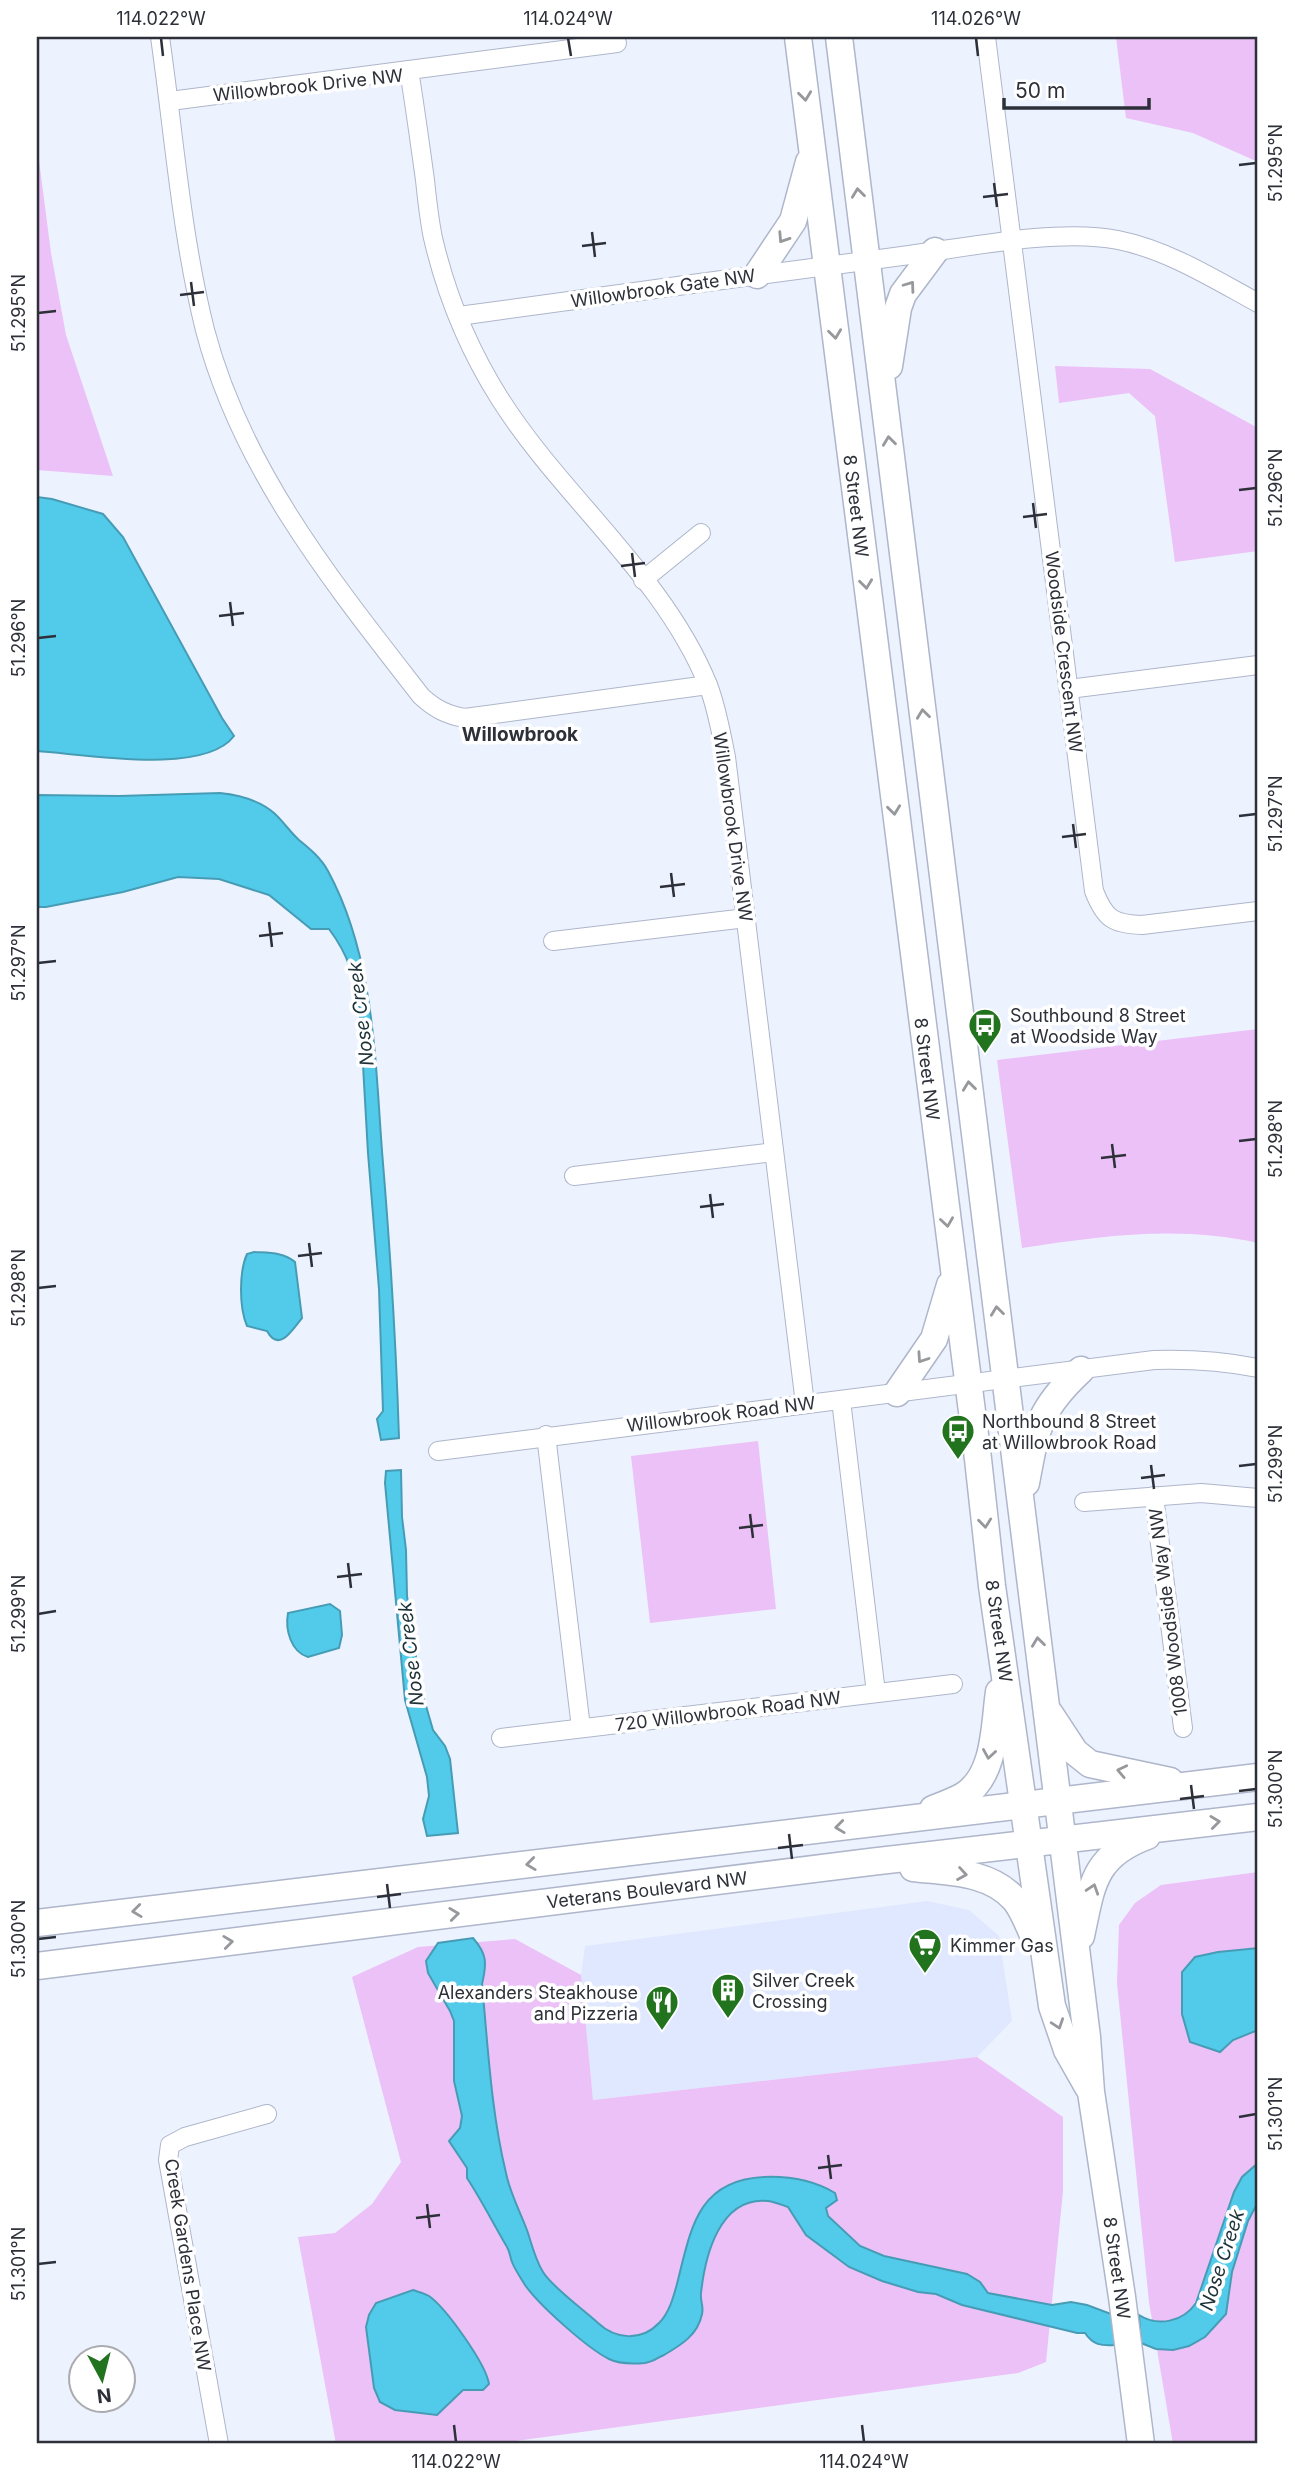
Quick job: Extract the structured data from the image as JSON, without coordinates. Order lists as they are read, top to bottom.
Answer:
{
  "streets": {
    "main road": ["8 Street NW", "Veterans Boulevard NW"],
    "street": [
      "Willowbrook Drive NW",
      "Willowbrook Gate NW",
      "Woodside Crescent NW",
      "Willowbrook Road NW",
      "1008 Woodside Way NW",
      "720 Willowbrook Road NW",
      "Creek Gardens Place NW"
    ]
  },
  "crossings": [
    ["Willowbrook Drive NW", "Willowbrook Gate NW"],
    ["Willowbrook Drive NW", "Willowbrook Road NW"],
    ["Willowbrook Gate NW", "8 Street NW"],
    ["Willowbrook Gate NW", "Woodside Crescent NW"],
    ["8 Street NW", "Willowbrook Road NW"],
    ["8 Street NW", "Veterans Boulevard NW"]
  ],
  "districts": ["Willowbrook"],
  "water": ["Nose Creek"],
  "places": {
    "bus stop": ["Southbound 8 Street at Woodside Way", "Northbound 8 Street at Willowbrook Road"],
    "supermarket": ["Kimmer Gas"],
    "building": ["Silver Creek Crossing"],
    "restaurant": ["Alexanders Steakhouse and Pizzeria"]
  },
  "scale_bar": "50 m",
  "north": "bottom",
  "coordinates": [
    "114.022°W",
    "114.024°W",
    "114.026°W",
    "51.295°N",
    "51.296°N",
    "51.297°N",
    "51.298°N",
    "51.299°N",
    "51.300°N",
    "51.301°N"
  ]
}
